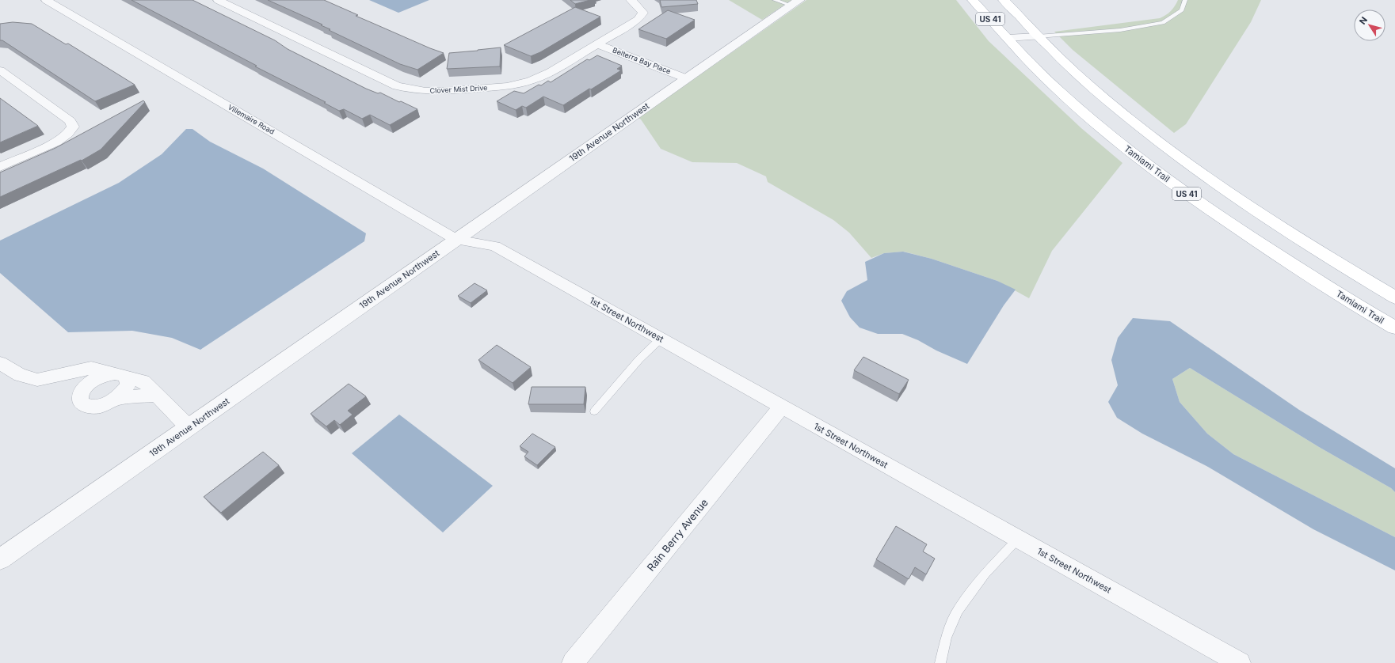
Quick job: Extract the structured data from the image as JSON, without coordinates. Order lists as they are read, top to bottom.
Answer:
{
  "streets": {
    "main road": ["US 41", "Tamiami Trail"],
    "street": [
      "Belterra Bay Place",
      "Clover Mist Drive",
      "Villemaire Road",
      "19th Avenue Northwest",
      "1st Street Northwest",
      "Rain Berry Avenue"
    ]
  },
  "crossings": [
    ["Belterra Bay Place", "Clover Mist Drive"],
    ["Belterra Bay Place", "19th Avenue Northwest"],
    ["Villemaire Road", "19th Avenue Northwest"],
    ["Villemaire Road", "1st Street Northwest"],
    ["19th Avenue Northwest", "1st Street Northwest"],
    ["1st Street Northwest", "Rain Berry Avenue"]
  ],
  "north": "top left"
}
